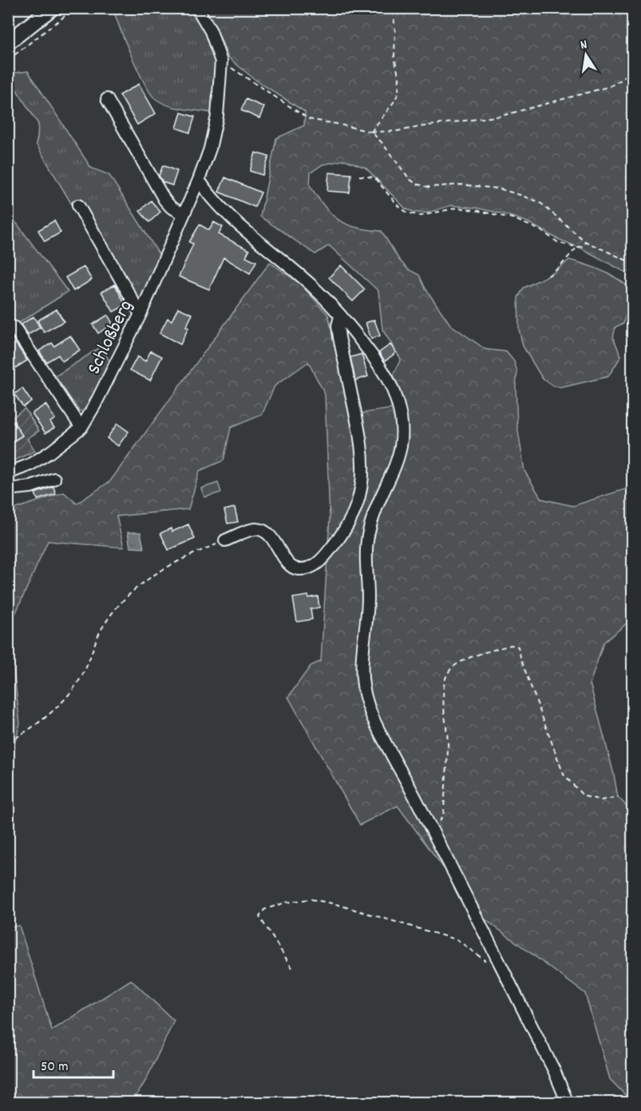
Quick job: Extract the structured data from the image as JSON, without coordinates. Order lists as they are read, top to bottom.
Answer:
{
  "streets": {
    "street": ["Schloßberg"]
  },
  "scale_bar": "50 m",
  "north": "top"
}
